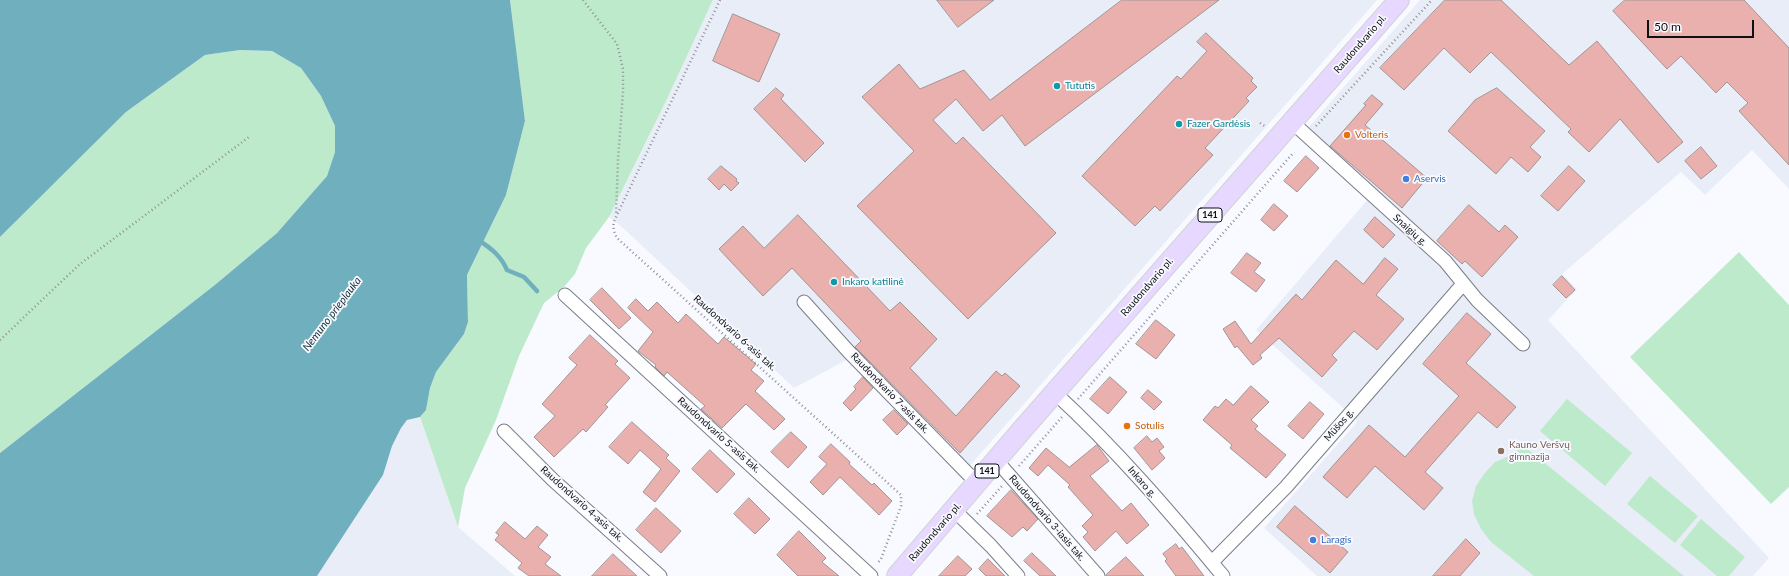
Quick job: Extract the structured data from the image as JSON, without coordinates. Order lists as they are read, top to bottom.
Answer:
{
  "streets": {
    "main road": ["Raudondvario pl.", "141"],
    "street": [
      "Snaigių g.",
      "Raudondvario 7-asis tak.",
      "Mūšos g.",
      "Raudondvario 5-asis tak.",
      "Inkaro g.",
      "Raudondvario 4-asis tak.",
      "Raudondvario 3-iasis tak."
    ],
    "path": ["Raudondvario 6-asis tak."]
  },
  "crossings": [
    ["Raudondvario pl.", "Snaigių g."],
    ["Raudondvario pl.", "Raudondvario 7-asis tak."],
    ["Raudondvario pl.", "Inkaro g."],
    ["Raudondvario pl.", "Raudondvario 3-iasis tak."],
    ["Snaigių g.", "Mūšos g."],
    ["Mūšos g.", "Inkaro g."]
  ],
  "water": ["Nemuno prieplauka"],
  "places": [
    "Tututis",
    "Fazer Gardėsis",
    "Volteris",
    "Aservis",
    "Inkaro katilinė",
    "Sotulis",
    "Kauno Veršvų gimnazija",
    "Laragis"
  ],
  "scale_bar": "50 m"
}
